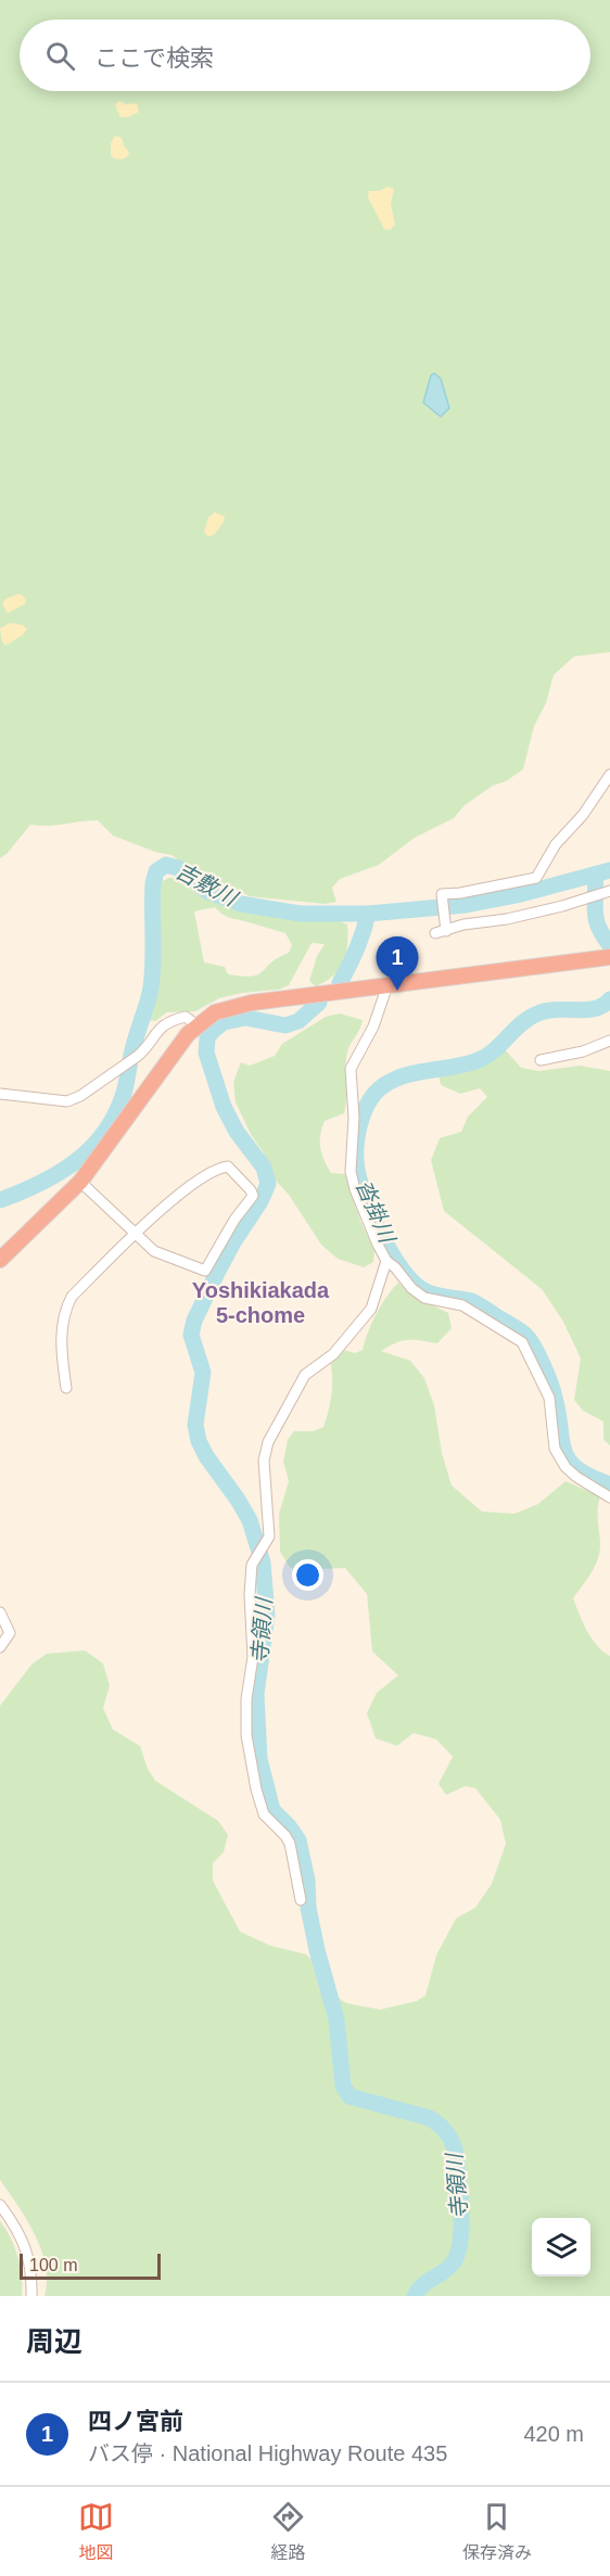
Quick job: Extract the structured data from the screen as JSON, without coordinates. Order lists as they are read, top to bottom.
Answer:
{
  "districts": ["Yoshikiakada 5-chome"],
  "water": ["吉敷川", "沓掛川", "寺領川"],
  "scale_bar": "100 m",
  "page": {
    "search": "ここで検索",
    "pins": "1",
    "scale": "100 m",
    "heading": "周辺",
    "list": [
      {
        "mark": "1",
        "name": "四ノ宮前",
        "note": "バス停 · National Highway Route 435",
        "value": "420 m"
      }
    ],
    "nav": ["地図", "経路", "保存済み"]
  }
}
